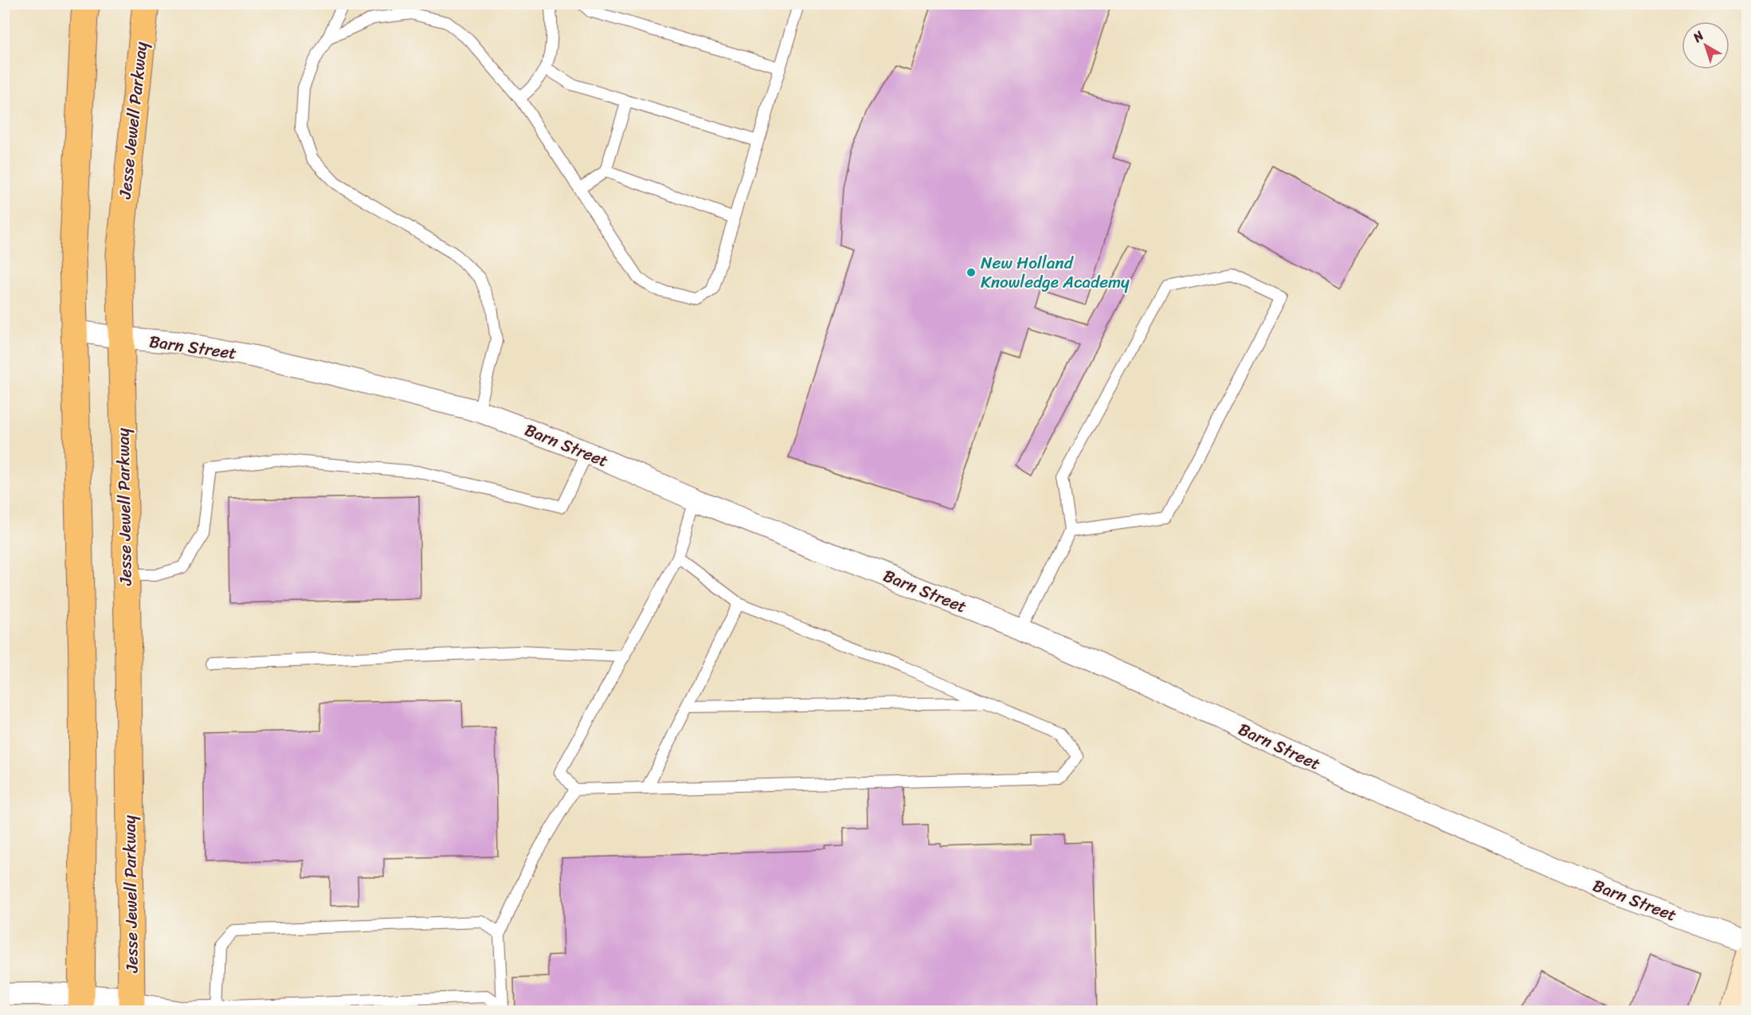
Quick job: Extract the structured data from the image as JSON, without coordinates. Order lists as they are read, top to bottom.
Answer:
{
  "streets": {
    "main road": ["Jesse Jewell Parkway"],
    "street": ["Barn Street"]
  },
  "crossings": [
    ["Jesse Jewell Parkway", "Barn Street"]
  ],
  "places": ["New Holland Knowledge Academy"],
  "north": "top left"
}
